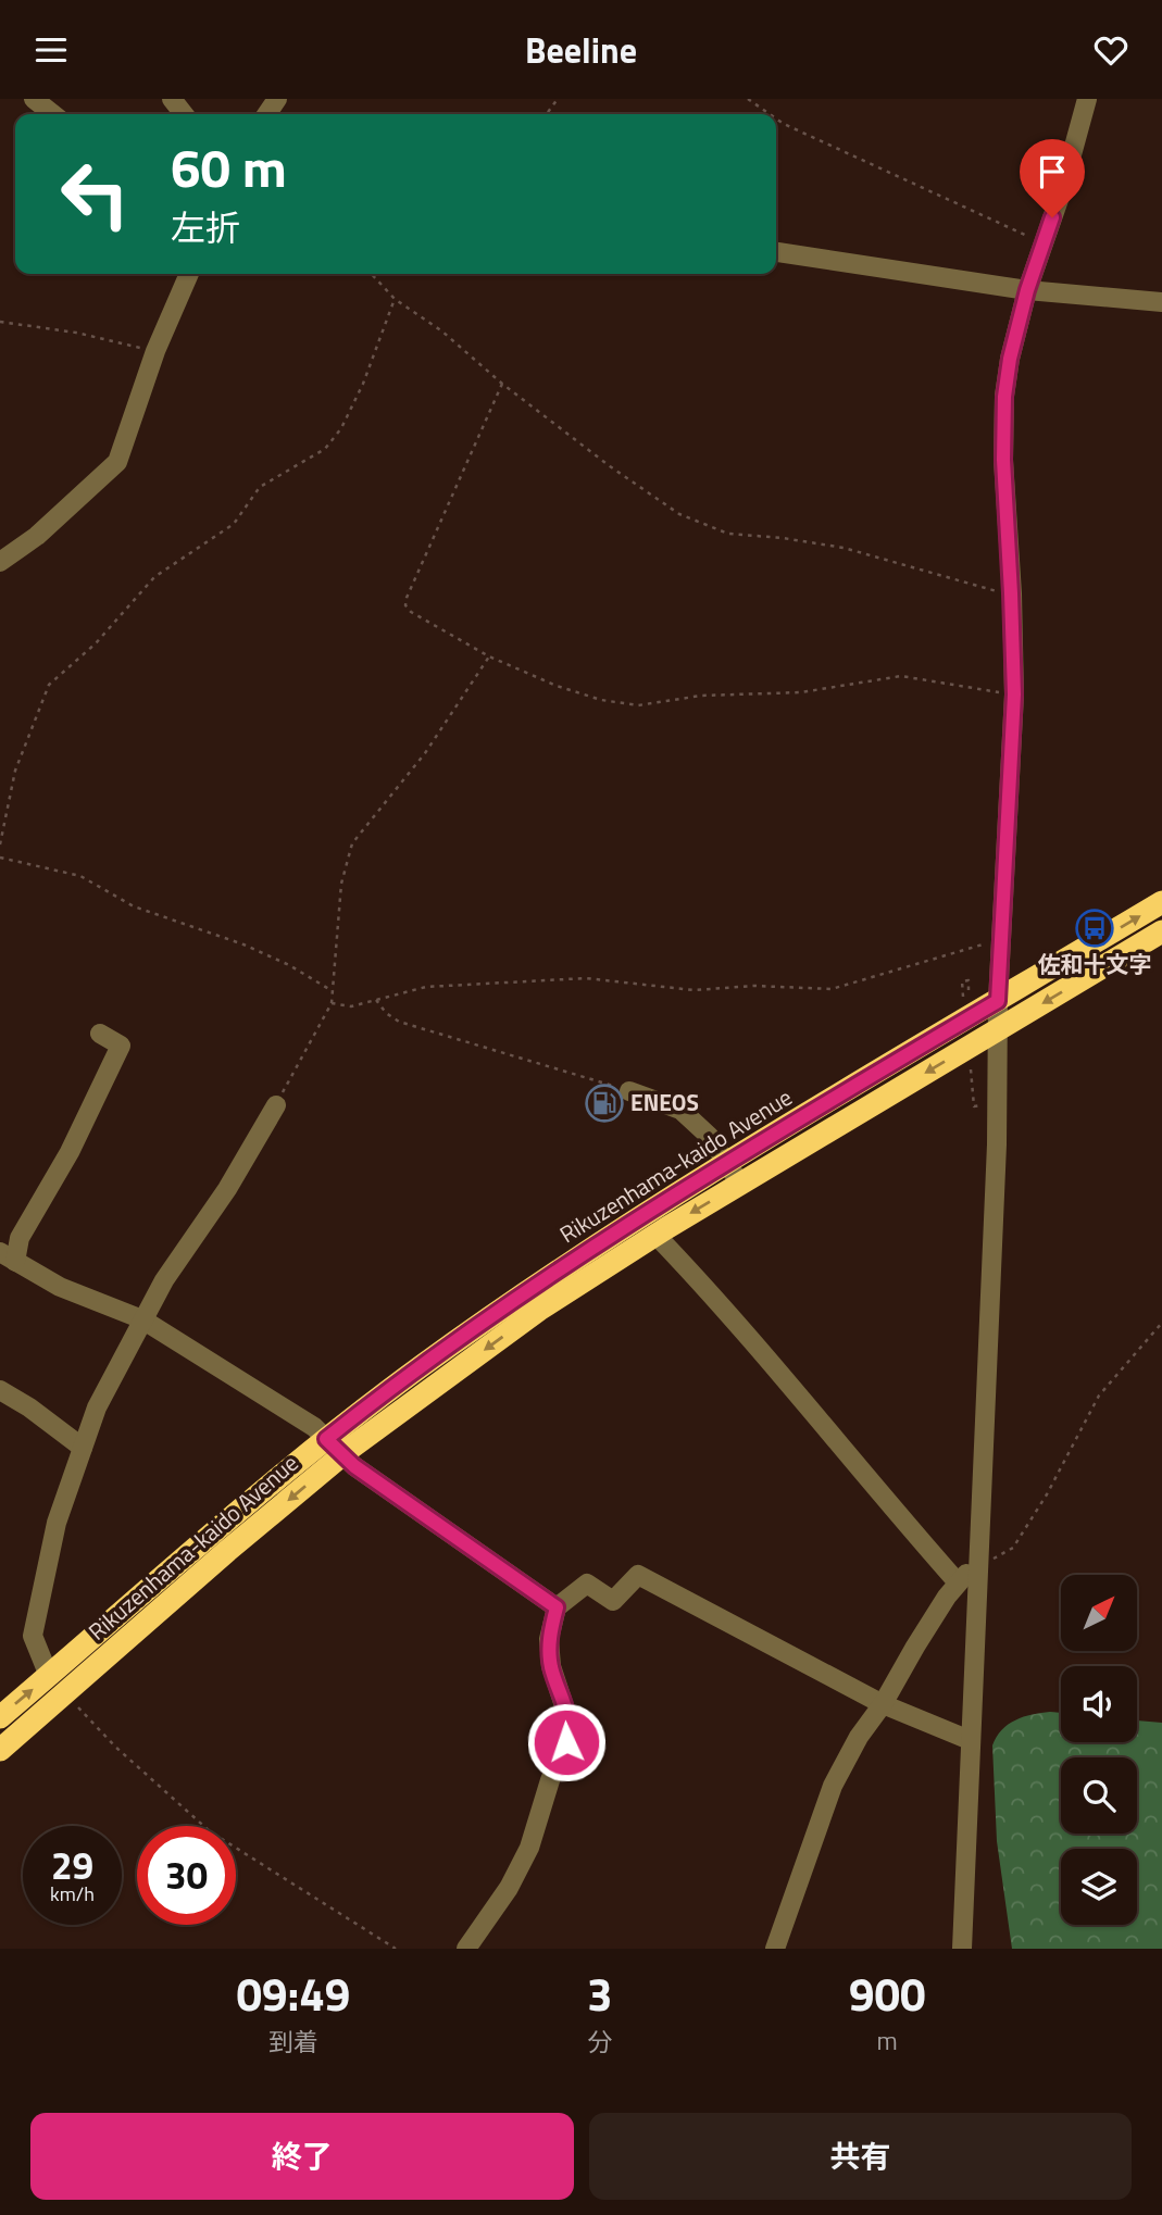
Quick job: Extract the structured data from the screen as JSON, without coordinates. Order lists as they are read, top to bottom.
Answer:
{
  "streets": {
    "highway": ["Rikuzenhama-kaido Avenue"]
  },
  "places": {
    "bus stop": ["佐和十文字"],
    "fuel station": ["ENEOS"]
  },
  "north": "top right",
  "page": {
    "header": "Beeline",
    "turn": ["60 m", "左折"],
    "speed": "29 km/h",
    "limit": "30",
    "eta": [
      "09:49",
      "到着",
      "3",
      "分",
      "900",
      "m"
    ],
    "buttons": ["終了", "共有"]
  }
}
